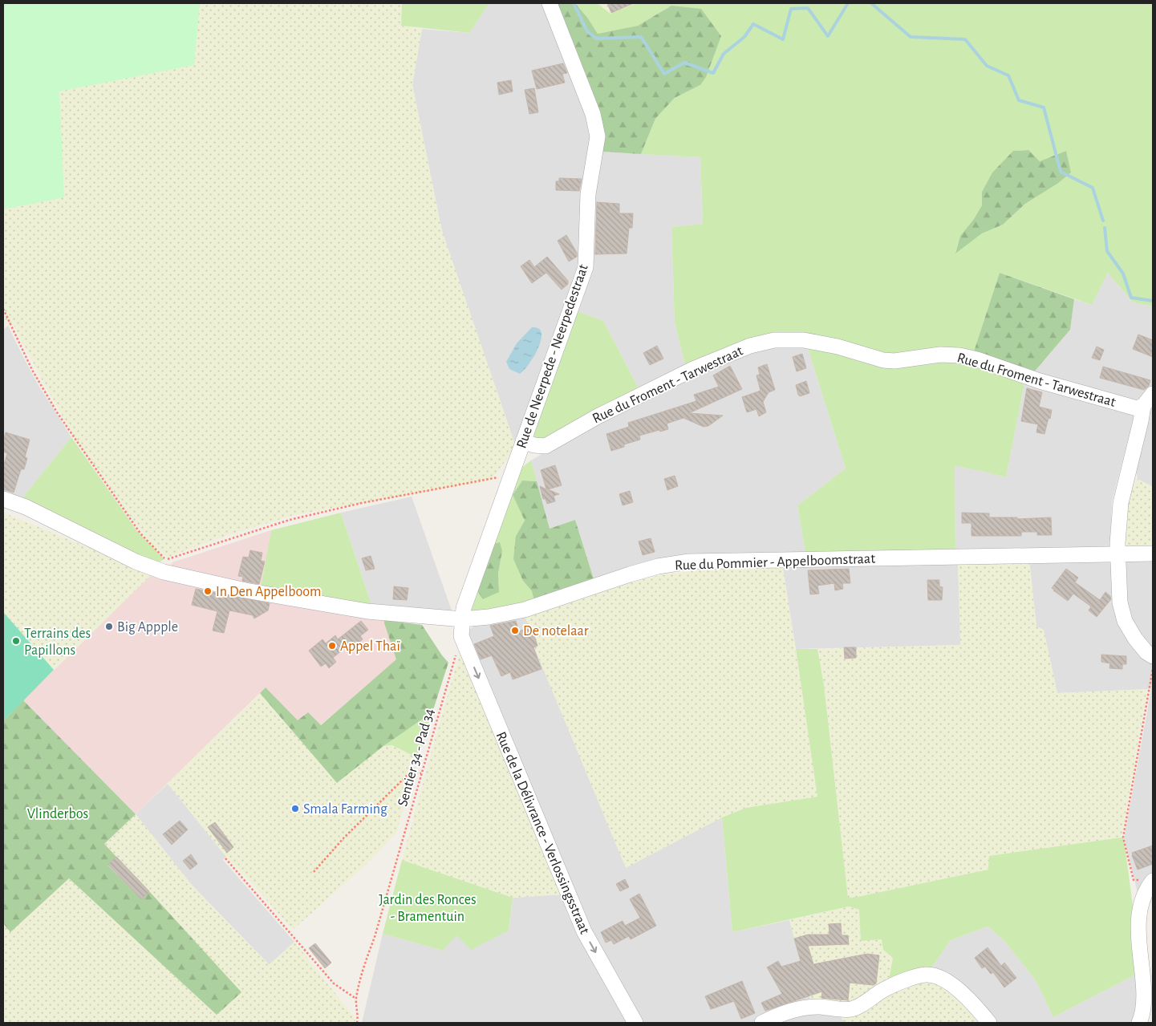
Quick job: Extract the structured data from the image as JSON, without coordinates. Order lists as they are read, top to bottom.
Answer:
{
  "streets": {
    "street": [
      "Rue de Neerpede - Neerpedestraat",
      "Rue du Froment - Tarwestraat",
      "Rue du Pommier - Appelboomstraat",
      "Rue de la Délivrance - Verlossingsstraat"
    ],
    "path": ["Sentier 34 - Pad 34"]
  },
  "crossings": [
    ["Rue de Neerpede - Neerpedestraat", "Rue du Froment - Tarwestraat"],
    ["Rue de Neerpede - Neerpedestraat", "Rue du Pommier - Appelboomstraat"],
    ["Rue de Neerpede - Neerpedestraat", "Sentier 34 - Pad 34"],
    ["Rue de Neerpede - Neerpedestraat", "Rue de la Délivrance - Verlossingsstraat"],
    ["Sentier 34 - Pad 34", "Rue de la Délivrance - Verlossingsstraat"]
  ],
  "one_way": ["Rue de la Délivrance - Verlossingsstraat"],
  "parks": ["Vlinderbos", "Jardin des Ronces - Bramentuin"],
  "places": [
    "In Den Appelboom",
    "Big Appple",
    "De notelaar",
    "Terrains des Papillons",
    "Appel Thaï",
    "Smala Farming"
  ]
}
